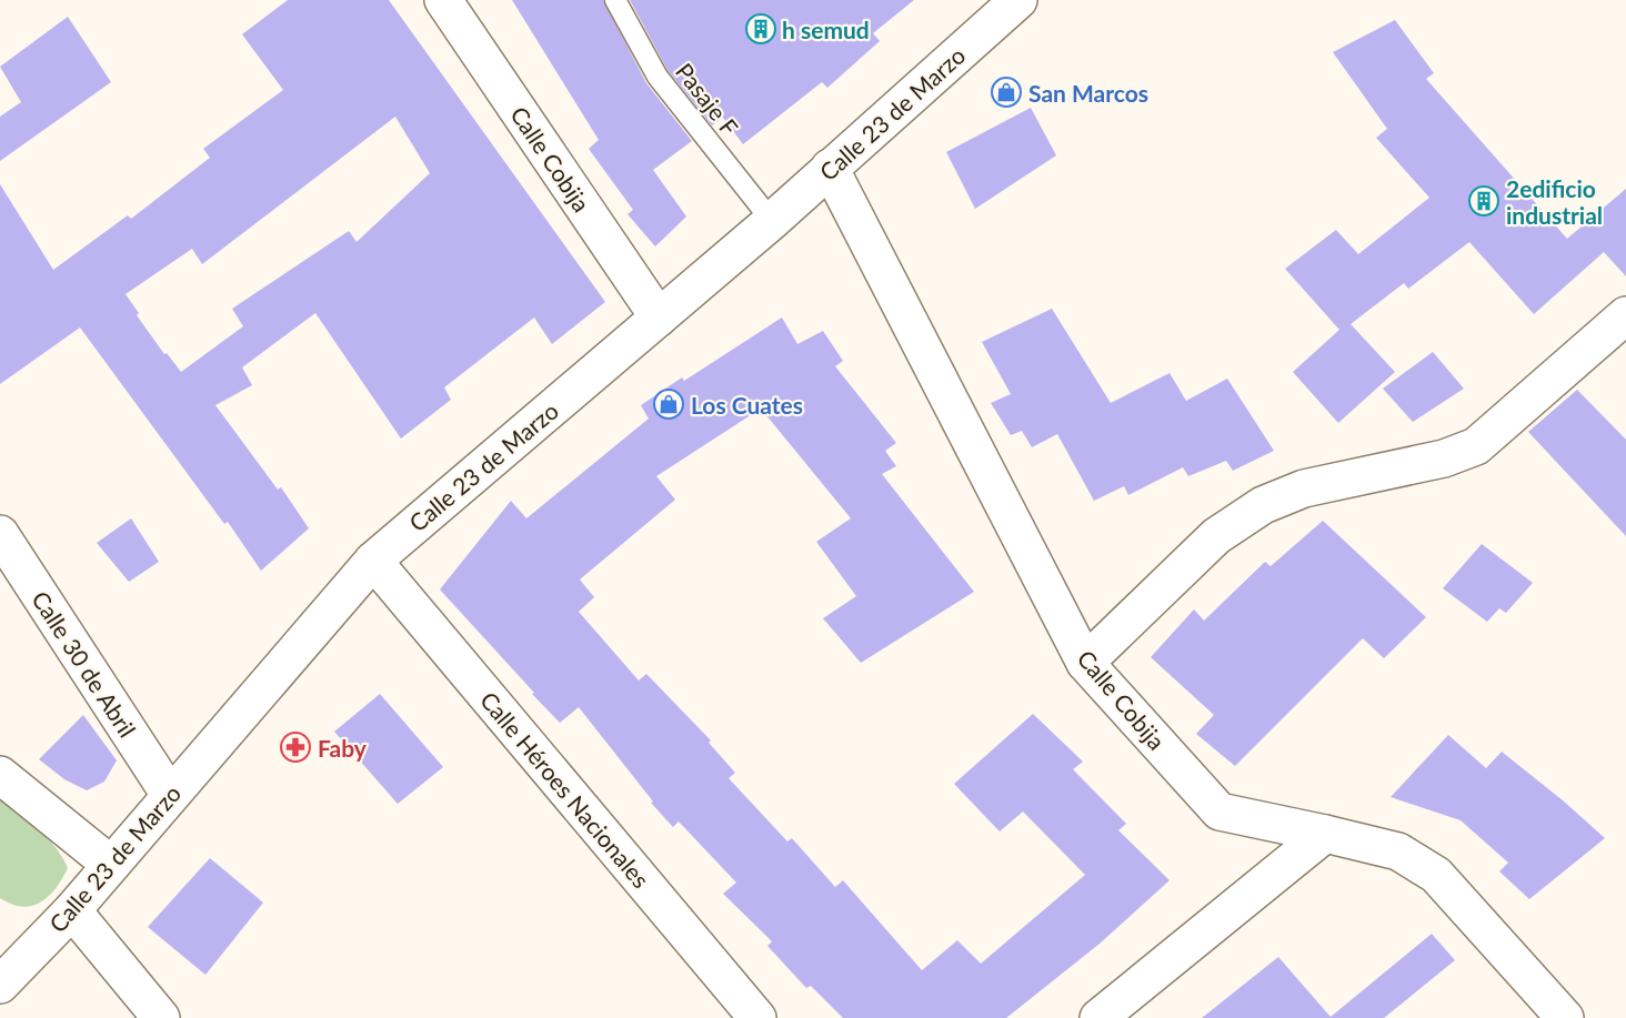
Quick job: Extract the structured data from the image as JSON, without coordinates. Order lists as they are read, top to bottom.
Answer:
{
  "streets": {
    "street": [
      "Calle 23 de Marzo",
      "Calle Cobija",
      "Calle 30 de Abril",
      "Calle Héroes Nacionales"
    ],
    "lane": ["Pasaje F"]
  },
  "crossings": [
    ["Pasaje F", "Calle 23 de Marzo"],
    ["Calle 23 de Marzo", "Calle Cobija"],
    ["Calle 23 de Marzo", "Calle 30 de Abril"],
    ["Calle 23 de Marzo", "Calle Héroes Nacionales"]
  ],
  "places": {
    "building": ["h semud", "2edificio industrial"],
    "shop": ["San Marcos", "Los Cuates"],
    "pharmacy": ["Faby"]
  }
}
